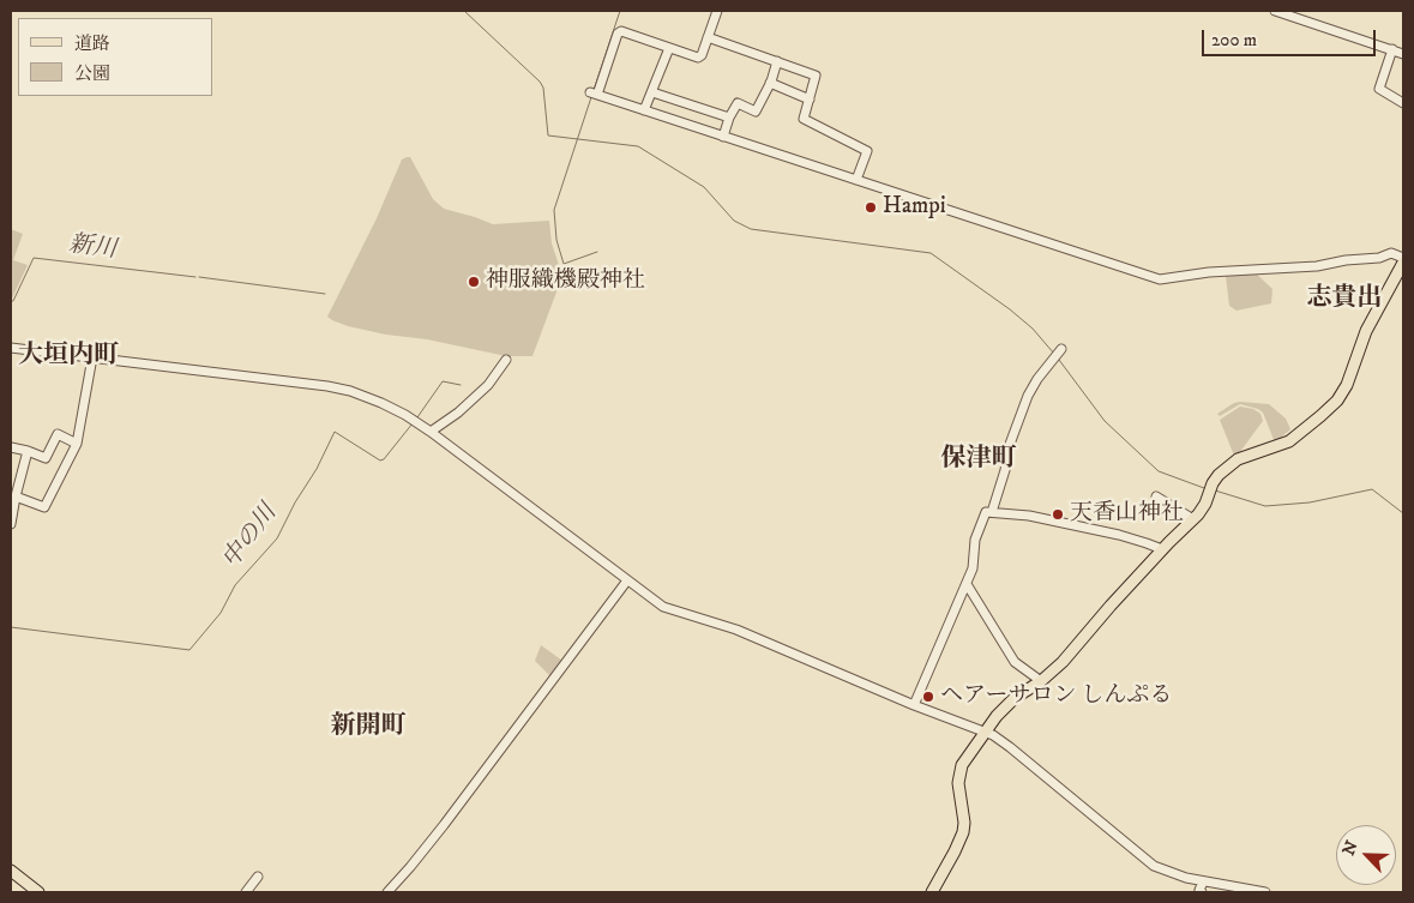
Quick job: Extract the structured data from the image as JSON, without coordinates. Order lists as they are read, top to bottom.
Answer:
{
  "districts": [
    "志貴出",
    "大垣内町",
    "保津町",
    "新開町"
  ],
  "water": ["新川", "中の川"],
  "places": [
    "Hampi",
    "神服織機殿神社",
    "天香山神社",
    "ヘアーサロン しんぷる"
  ],
  "legend": ["道路", "公園"],
  "scale_bar": "200 m",
  "north": "top left"
}
